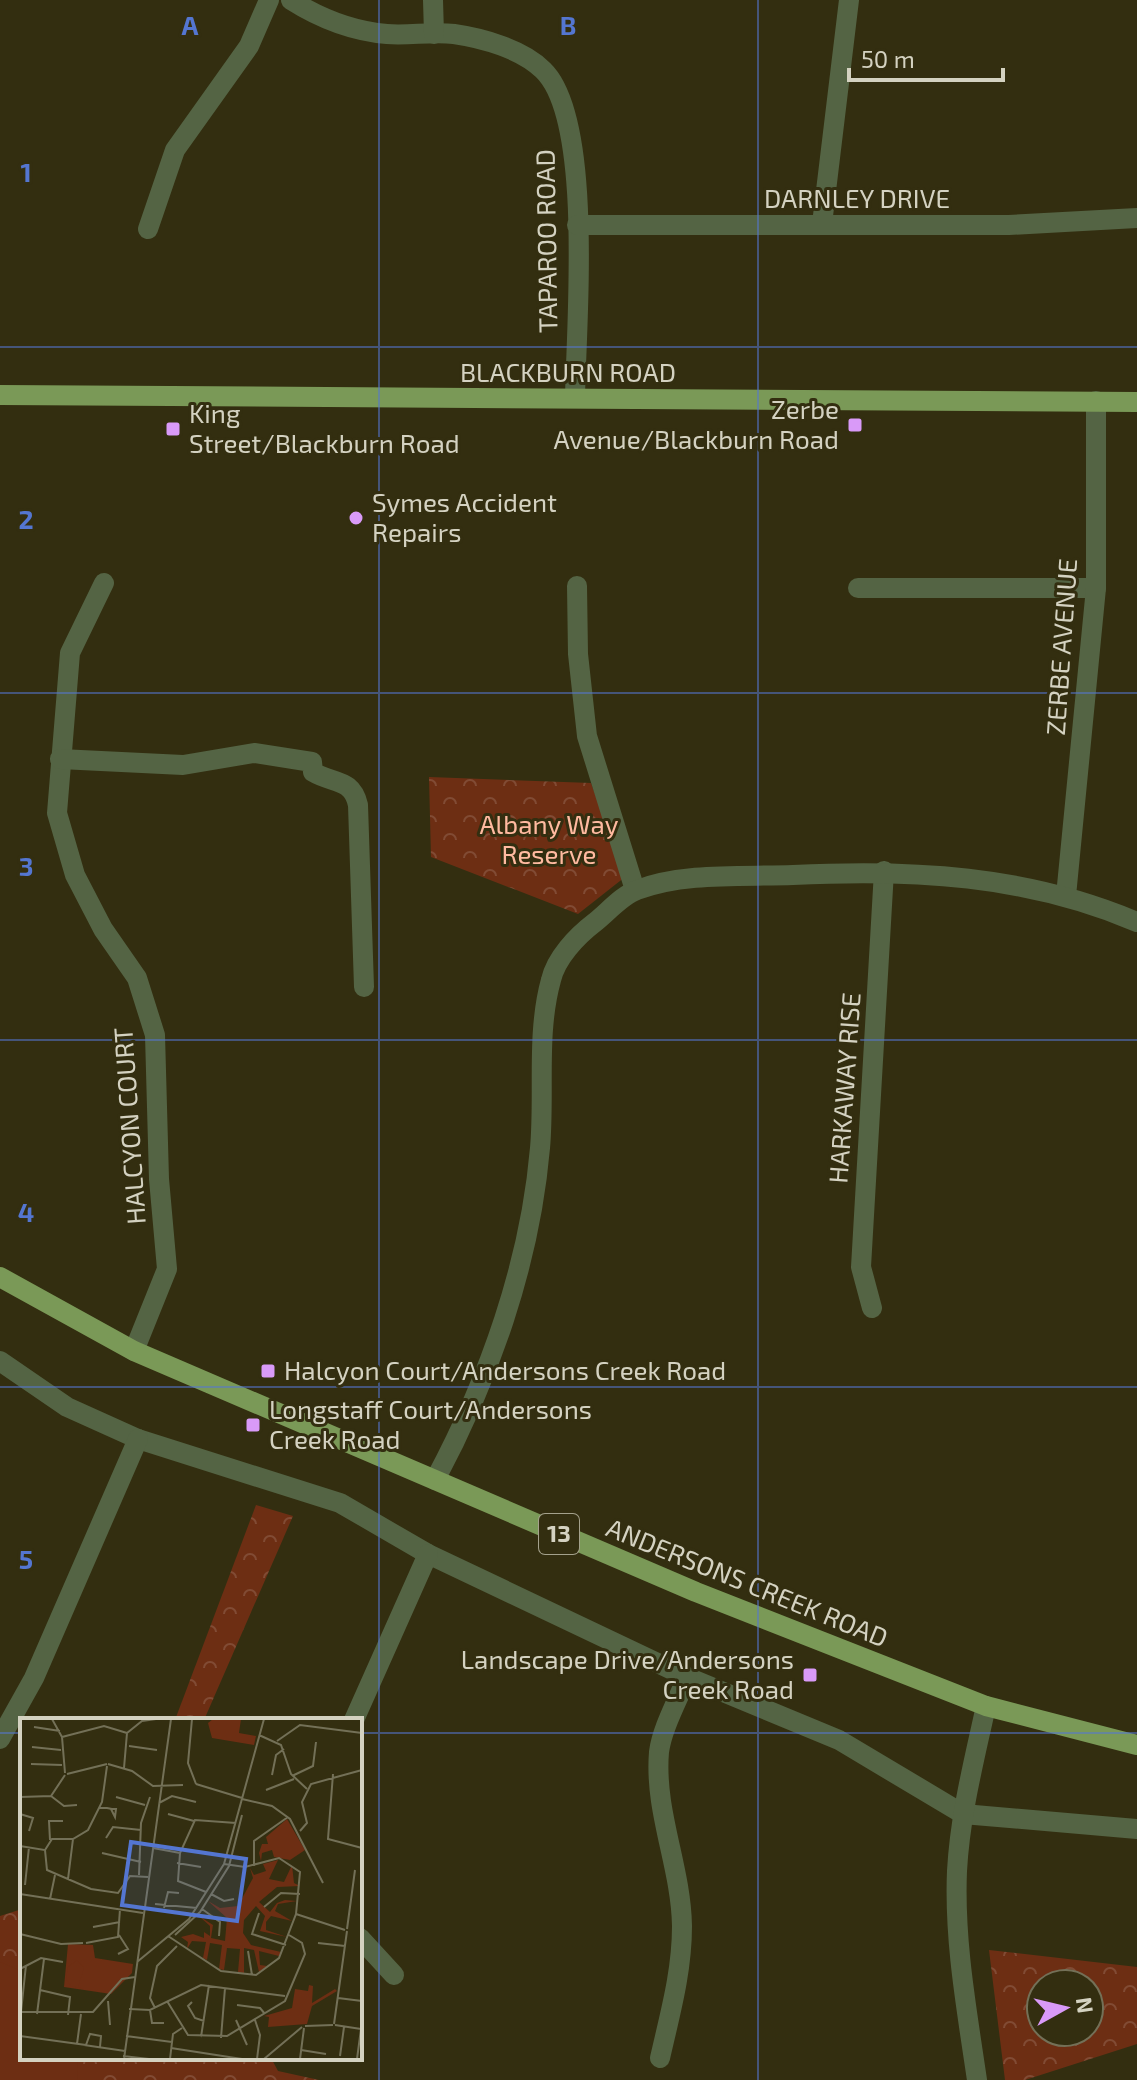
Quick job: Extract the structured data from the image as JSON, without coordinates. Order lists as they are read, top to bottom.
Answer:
{
  "streets": {
    "main road": ["BLACKBURN ROAD", "13", "ANDERSONS CREEK ROAD"],
    "street": [
      "DARNLEY DRIVE",
      "TAPAROO ROAD",
      "ZERBE AVENUE",
      "HARKAWAY RISE",
      "HALCYON COURT"
    ]
  },
  "crossings": [
    ["DARNLEY DRIVE", "TAPAROO ROAD"],
    ["TAPAROO ROAD", "BLACKBURN ROAD"],
    ["BLACKBURN ROAD", "ZERBE AVENUE"],
    ["HALCYON COURT", "ANDERSONS CREEK ROAD"]
  ],
  "parks": ["Albany Way Reserve"],
  "places": {
    "transit": [
      "Zerbe Avenue/Blackburn Road",
      "King Street/Blackburn Road",
      "Halcyon Court/Andersons Creek Road",
      "Longstaff Court/Andersons Creek Road",
      "Landscape Drive/Andersons Creek Road"
    ],
    "other": ["Symes Accident Repairs"]
  },
  "scale_bar": "50 m",
  "north": "right",
  "grid": {
    "columns": ["A", "B"],
    "rows": [
      "1",
      "2",
      "3",
      "4",
      "5"
    ]
  }
}
